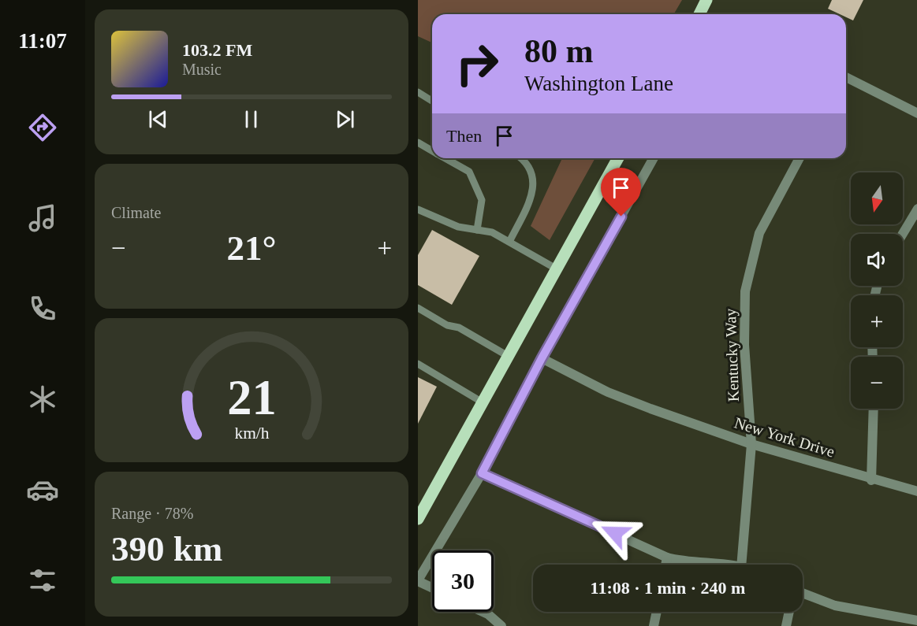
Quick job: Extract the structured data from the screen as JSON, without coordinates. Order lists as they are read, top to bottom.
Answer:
{
  "streets": {
    "street": ["Kentucky Way", "New York Drive"]
  },
  "crossings": [
    ["Kentucky Way", "New York Drive"]
  ],
  "north": "bottom",
  "page": {
    "tabs": "11:07",
    "turn": ["80 m", "Washington Lane"],
    "song": ["103.2 FM", "Music"],
    "then": "Then",
    "tile": [
      "Climate",
      ["Range · 78%", "390 km"]
    ],
    "map_buttons": ["+", "−"],
    "heat": ["−", "21°", "+"],
    "limit": "30",
    "trip": "11:08 · 1 min · 240 m",
    "gauge": ["21", "km/h"]
  }
}
